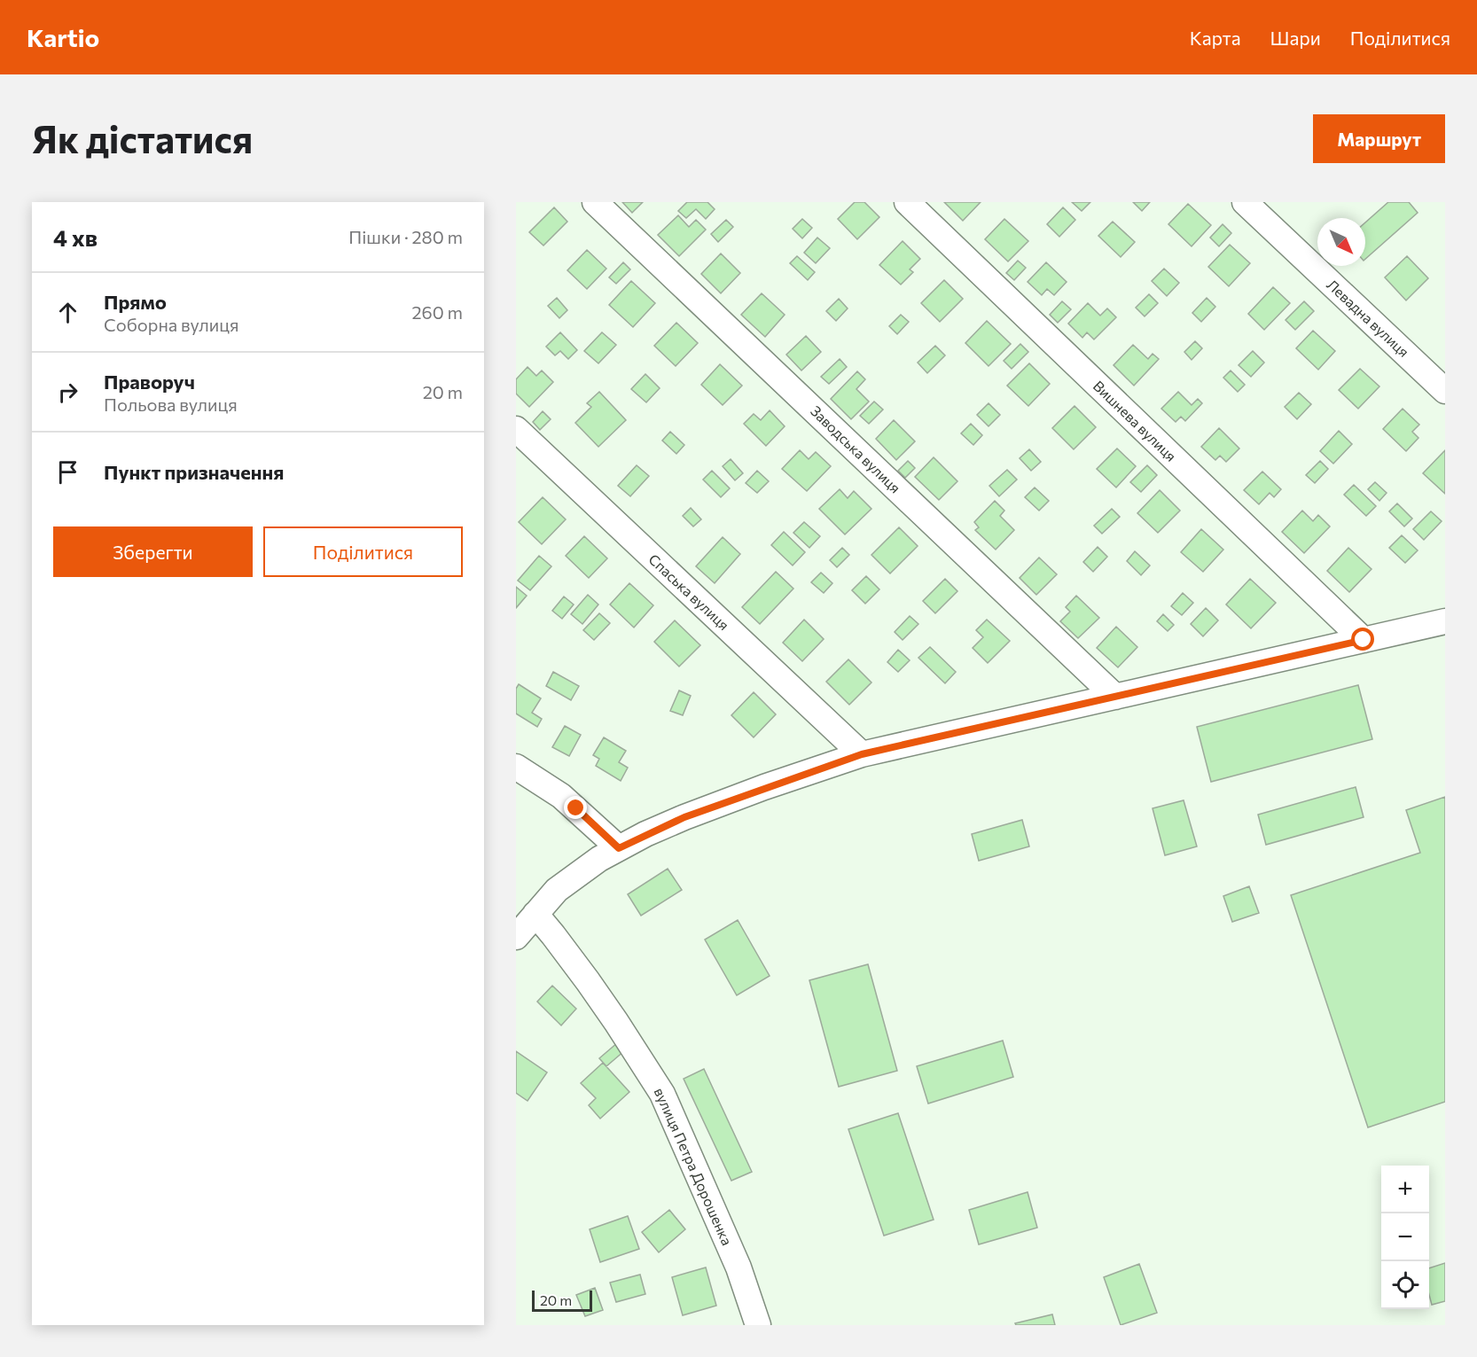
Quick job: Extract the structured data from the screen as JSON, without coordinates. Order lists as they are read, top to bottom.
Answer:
{
  "streets": {
    "street": [
      "Левадна вулиця",
      "Вишнева вулиця",
      "Заводська вулиця",
      "Спаська вулиця",
      "вулиця Петра Дорошенка"
    ]
  },
  "scale_bar": "20 m",
  "north": "bottom right",
  "page": {
    "header": "Kartio",
    "nav": ["Карта", "Шари", "Поділитися"],
    "buttons": [
      "Маршрут",
      ["Зберегти", "Поділитися"]
    ],
    "title": "Як дістатися",
    "heading": ["4 хв", "Пішки · 280 m"],
    "list": [
      ["Прямо", "Соборна вулиця", "260 m"],
      ["Праворуч", "Польова вулиця", "20 m"],
      "Пункт призначення"
    ],
    "map_buttons": ["+", "−"],
    "scale": "20 m"
  }
}
